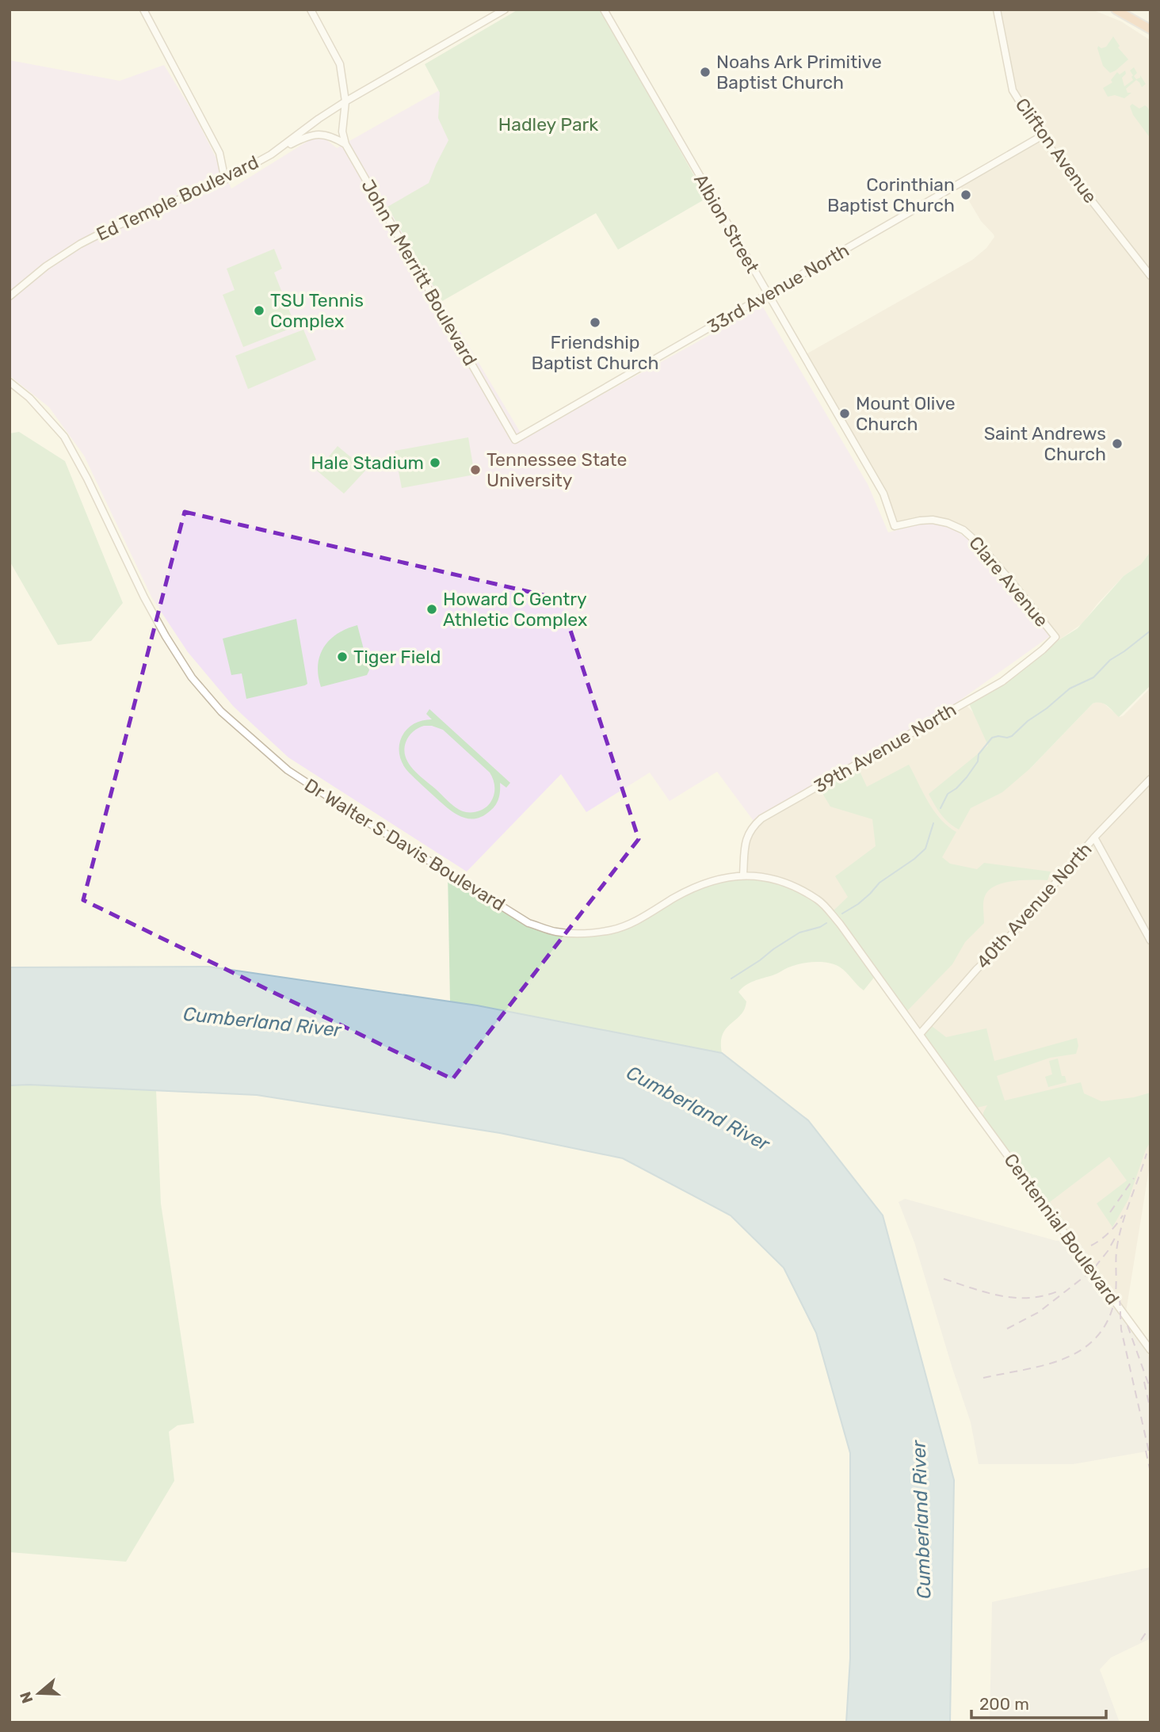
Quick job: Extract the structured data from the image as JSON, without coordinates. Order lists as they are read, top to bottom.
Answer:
{
  "streets": {
    "street": [
      "Clifton Avenue",
      "Ed Temple Boulevard",
      "Albion Street",
      "John A Merritt Boulevard",
      "33rd Avenue North",
      "Clare Avenue",
      "39th Avenue North",
      "Dr Walter S Davis Boulevard",
      "40th Avenue North",
      "Centennial Boulevard"
    ]
  },
  "crossings": [
    ["Clifton Avenue", "33rd Avenue North"],
    ["Ed Temple Boulevard", "John A Merritt Boulevard"],
    ["Albion Street", "33rd Avenue North"],
    ["Albion Street", "Clare Avenue"],
    ["John A Merritt Boulevard", "33rd Avenue North"],
    ["Clare Avenue", "39th Avenue North"],
    ["39th Avenue North", "Dr Walter S Davis Boulevard"],
    ["Dr Walter S Davis Boulevard", "40th Avenue North"],
    ["Dr Walter S Davis Boulevard", "Centennial Boulevard"],
    ["40th Avenue North", "Centennial Boulevard"]
  ],
  "water": ["Cumberland River"],
  "parks": ["Hadley Park"],
  "places": [
    "Noahs Ark Primitive Baptist Church",
    "Corinthian Baptist Church",
    "TSU Tennis Complex",
    "Friendship Baptist Church",
    "Mount Olive Church",
    "Saint Andrews Church",
    "Hale Stadium",
    "Tennessee State University",
    "Howard C Gentry Athletic Complex",
    "Tiger Field"
  ],
  "scale_bar": "200 m",
  "north": "left"
}
